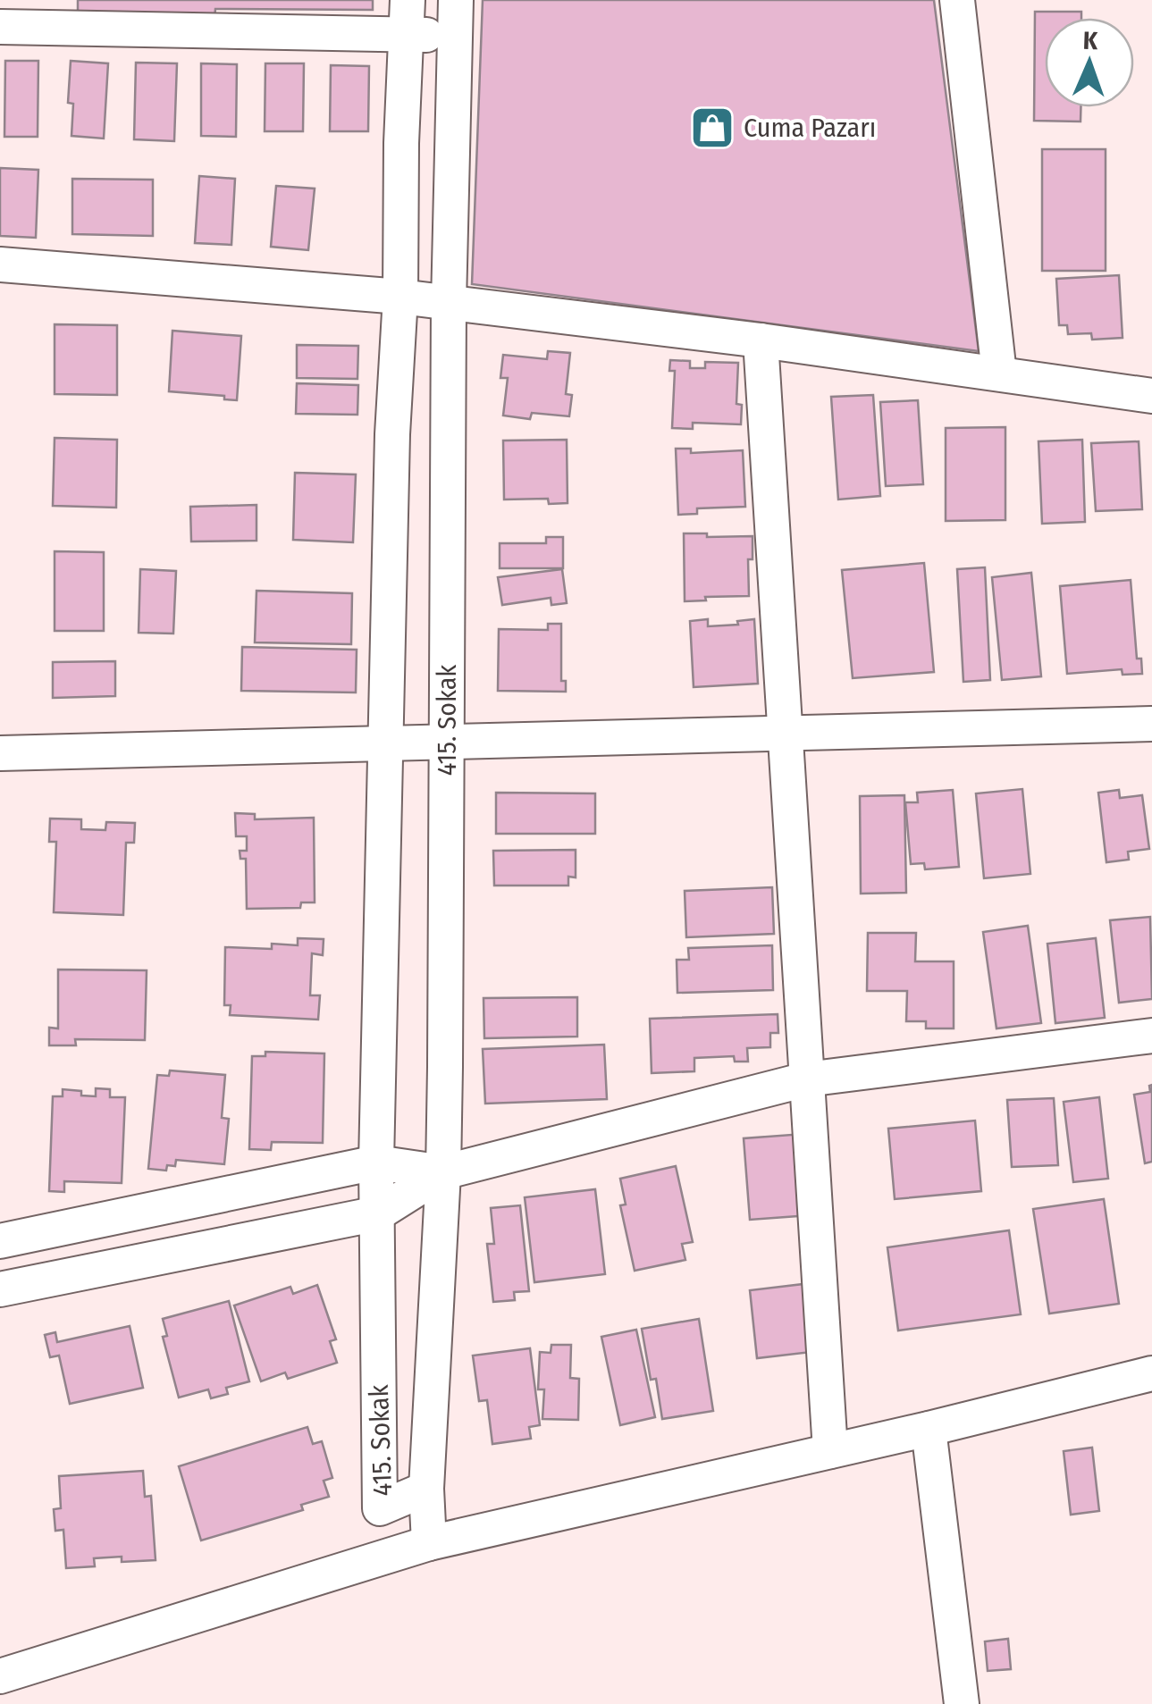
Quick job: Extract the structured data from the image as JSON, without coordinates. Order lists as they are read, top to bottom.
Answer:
{
  "streets": {
    "street": ["415. Sokak"]
  },
  "places": {
    "shop": ["Cuma Pazarı"]
  },
  "north": "top"
}
